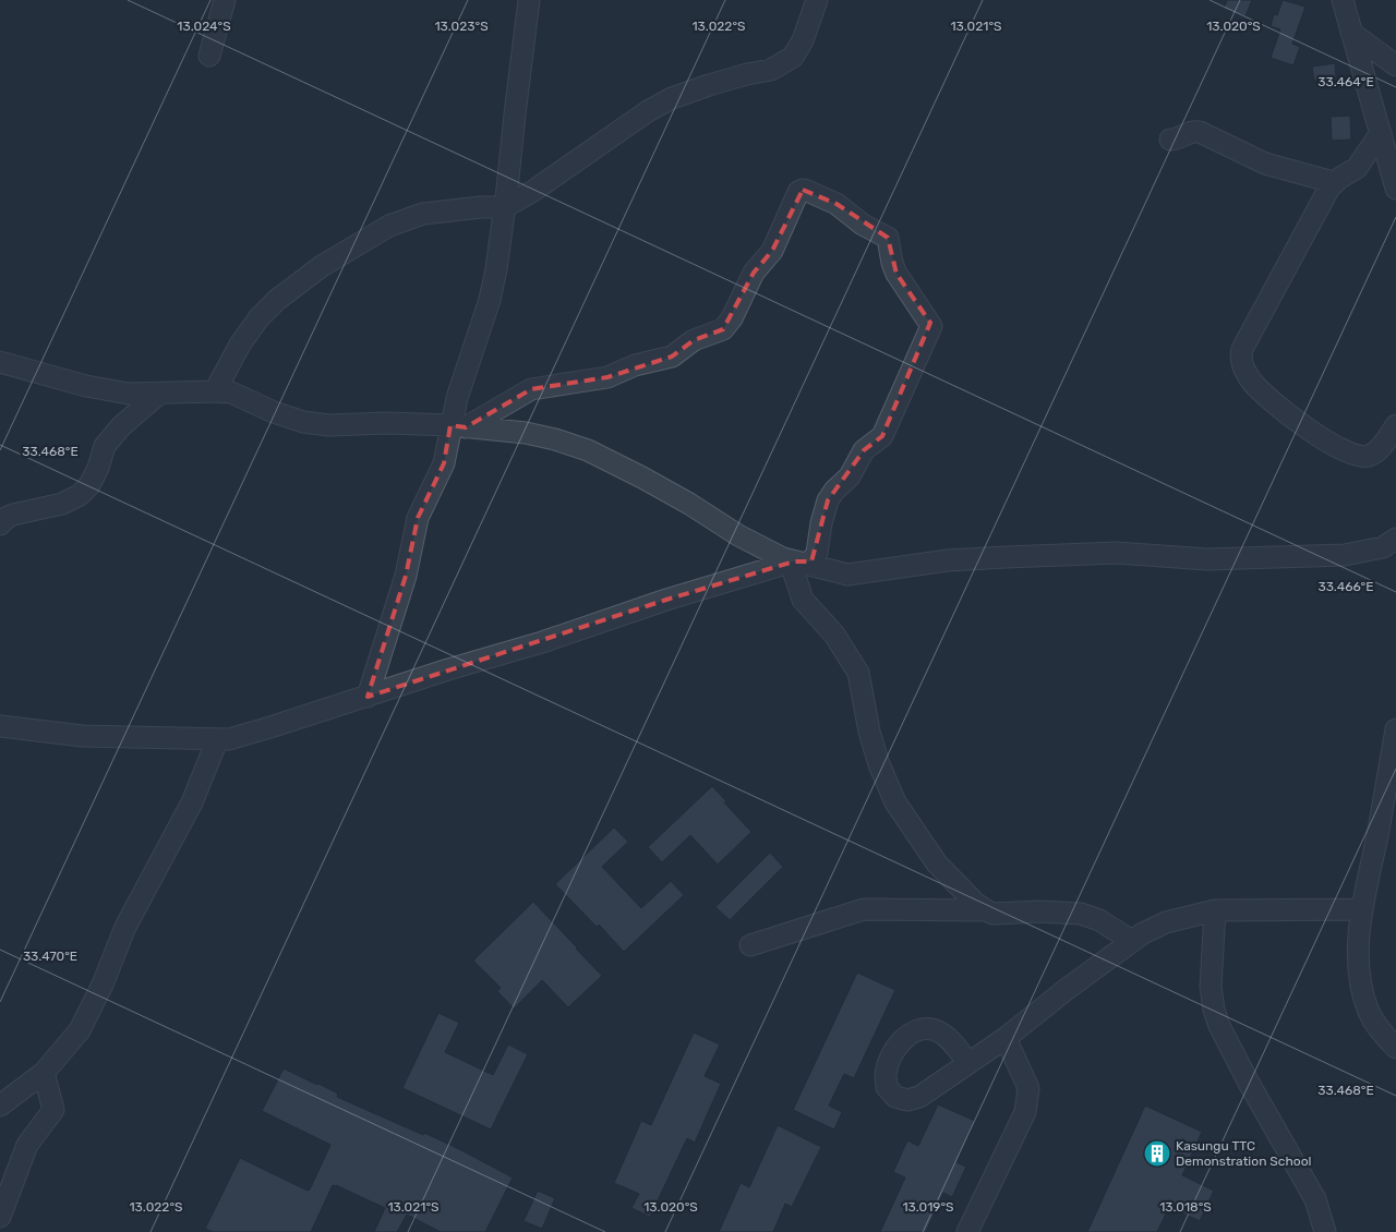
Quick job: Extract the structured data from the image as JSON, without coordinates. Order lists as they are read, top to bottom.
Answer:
{
  "places": {
    "building": ["Kasungu TTC Demonstration School"]
  },
  "coordinates": [
    "13.024°S",
    "13.023°S",
    "13.022°S",
    "13.021°S",
    "13.020°S",
    "33.464°E",
    "33.468°E",
    "33.466°E",
    "33.470°E",
    "13.019°S",
    "13.018°S"
  ]
}
